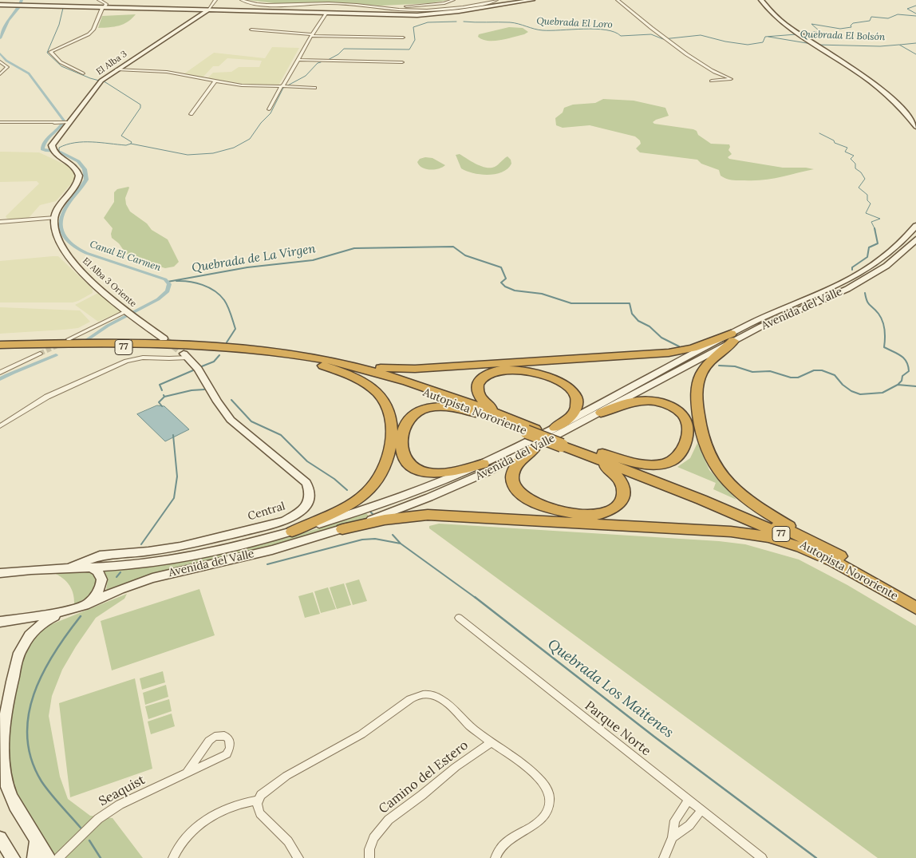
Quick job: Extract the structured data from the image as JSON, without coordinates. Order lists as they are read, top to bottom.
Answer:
{
  "streets": {
    "highway": ["77", "Autopista Nororiente"],
    "main road": [
      "El Alba 3",
      "El Alba 3 Oriente",
      "Avenida del Valle",
      "Central"
    ],
    "street": ["Parque Norte", "Camino del Estero", "Seaquist"]
  },
  "crossings": [
    ["El Alba 3", "El Alba 3 Oriente"],
    ["Avenida del Valle", "Central"]
  ],
  "water": [
    "Quebrada El Loro",
    "Quebrada El Bolsón",
    "Canal El Carmen",
    "Quebrada de La Virgen",
    "Quebrada Los Maitenes"
  ]
}
